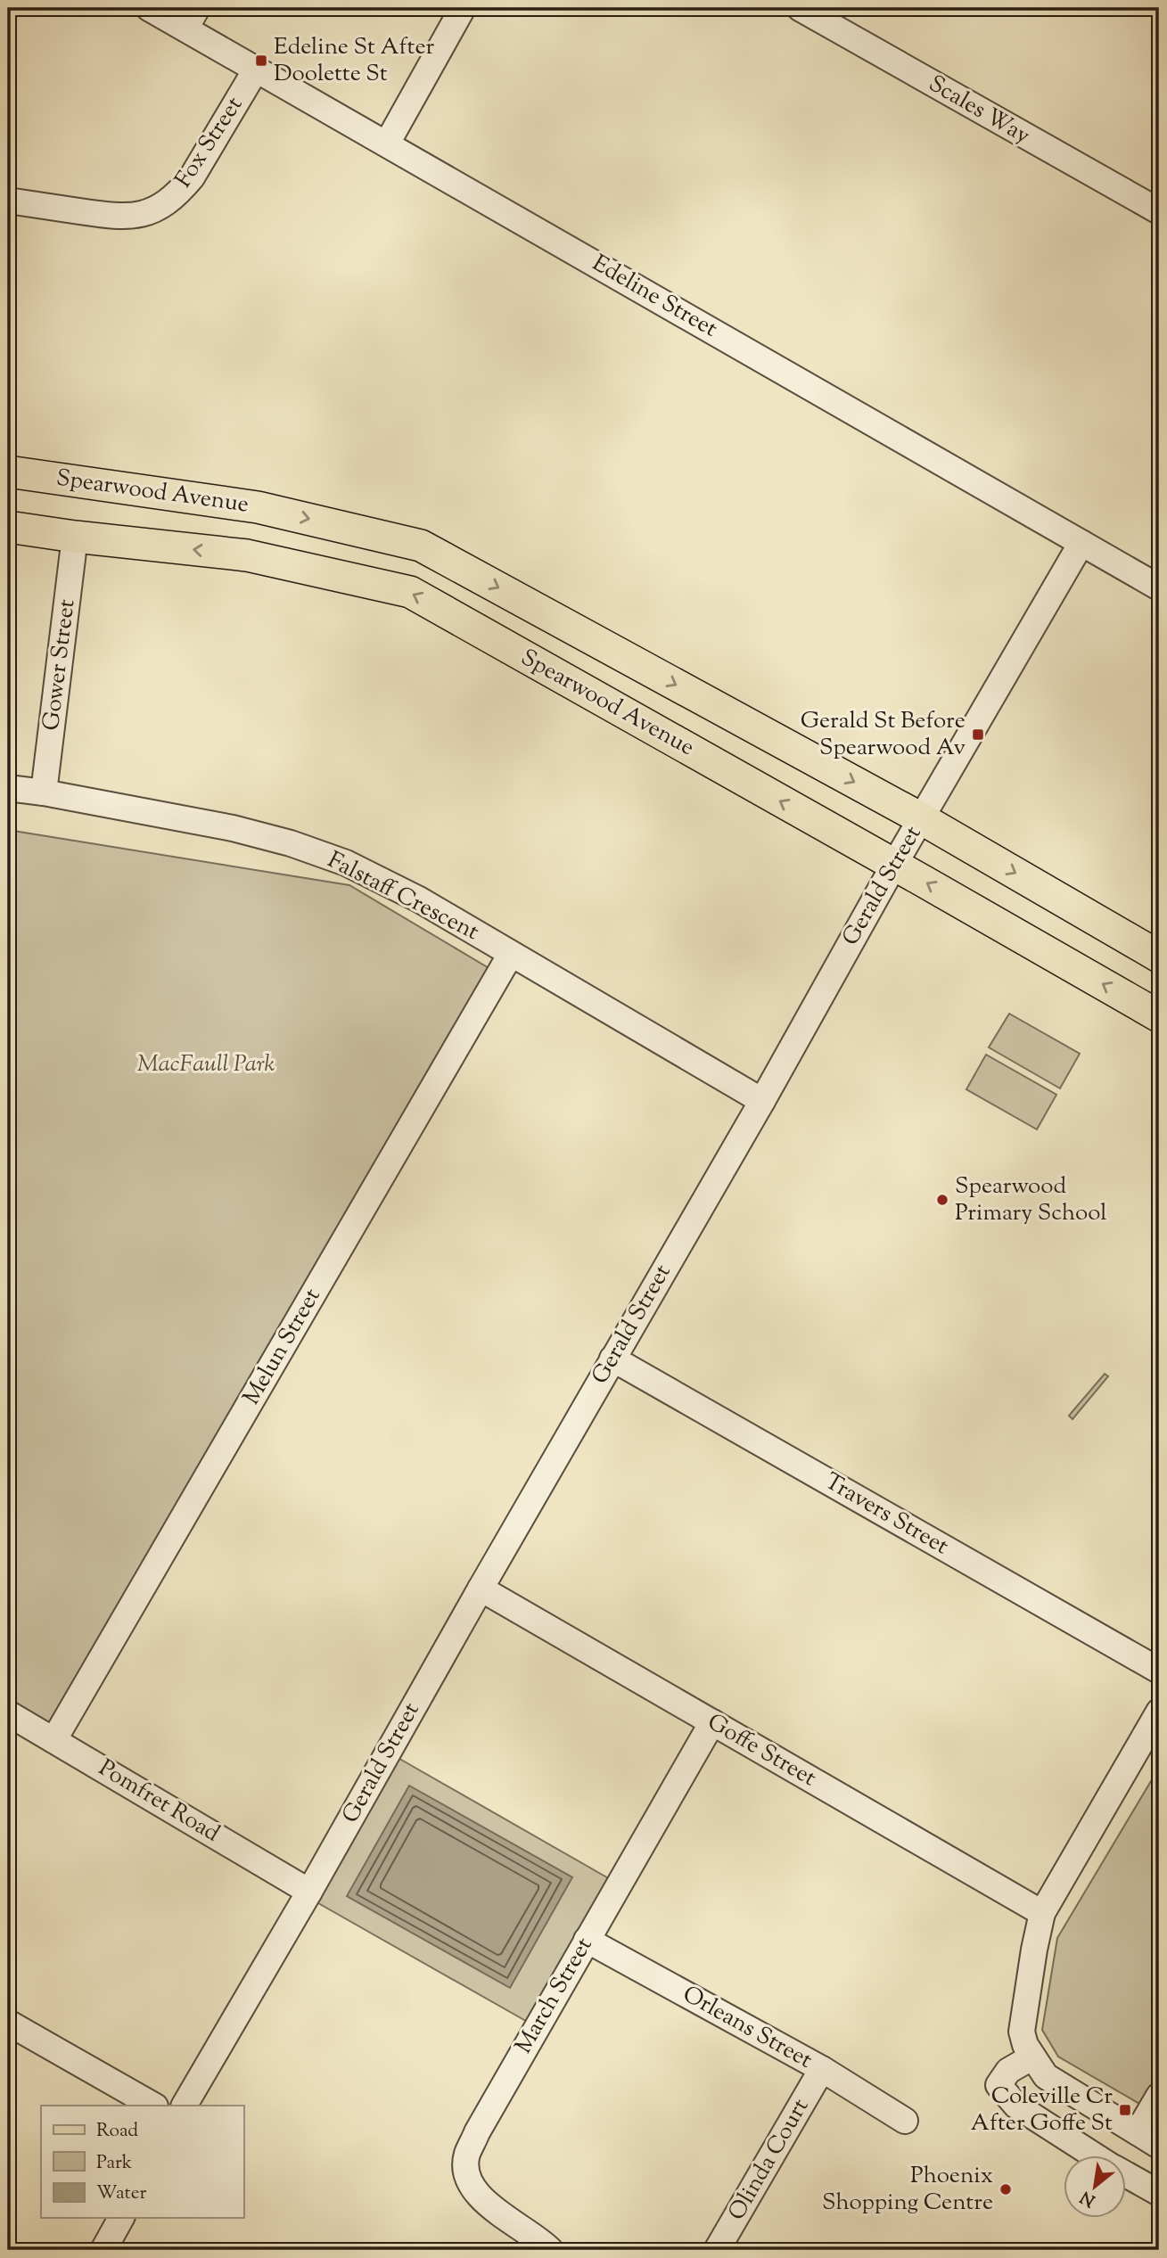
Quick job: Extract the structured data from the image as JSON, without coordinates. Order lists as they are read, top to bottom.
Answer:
{
  "streets": {
    "main road": ["Spearwood Avenue"],
    "street": [
      "Scales Way",
      "Fox Street",
      "Edeline Street",
      "Gower Street",
      "Gerald Street",
      "Falstaff Crescent",
      "Melun Street",
      "Travers Street",
      "Goffe Street",
      "Pomfret Road",
      "March Street",
      "Orleans Street",
      "Olinda Court"
    ]
  },
  "crossings": [
    ["Fox Street", "Edeline Street"],
    ["Edeline Street", "Gerald Street"],
    ["Spearwood Avenue", "Gower Street"],
    ["Spearwood Avenue", "Gerald Street"],
    ["Gower Street", "Falstaff Crescent"],
    ["Gerald Street", "Falstaff Crescent"],
    ["Gerald Street", "Travers Street"],
    ["Gerald Street", "Goffe Street"],
    ["Gerald Street", "Pomfret Road"],
    ["Falstaff Crescent", "Melun Street"],
    ["Melun Street", "Pomfret Road"],
    ["Goffe Street", "March Street"],
    ["March Street", "Orleans Street"],
    ["Orleans Street", "Olinda Court"]
  ],
  "parks": ["MacFaull Park"],
  "places": {
    "transit": ["Edeline St After Doolette St", "Gerald St Before Spearwood Av", "Coleville Cr After Goffe St"],
    "other": ["Spearwood Primary School", "Phoenix Shopping Centre"]
  },
  "legend": ["Road", "Park", "Water"],
  "north": "bottom left"
}
